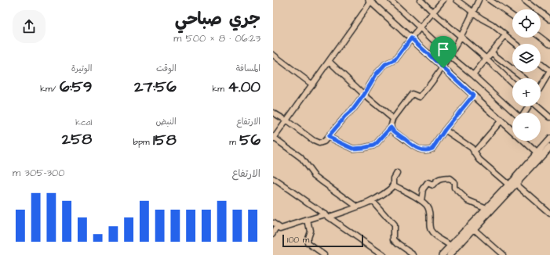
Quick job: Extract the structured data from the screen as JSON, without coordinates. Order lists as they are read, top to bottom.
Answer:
{
  "scale_bar": "100 m",
  "page": {
    "heading": ["جري صباحي", "06:23 · 8 × 500 m"],
    "map_buttons": ["+", "−"],
    "stats": [
      ["المسافة", "4.00 km"],
      ["الوقت", "27:56"],
      ["الوتيرة", "6:59 /km"],
      ["الارتفاع", "56 m"],
      ["النبض", "158 bpm"],
      ["kcal", "258"]
    ],
    "chart": ["الارتفاع", "300–305 m"],
    "scale": "100 m"
  }
}
